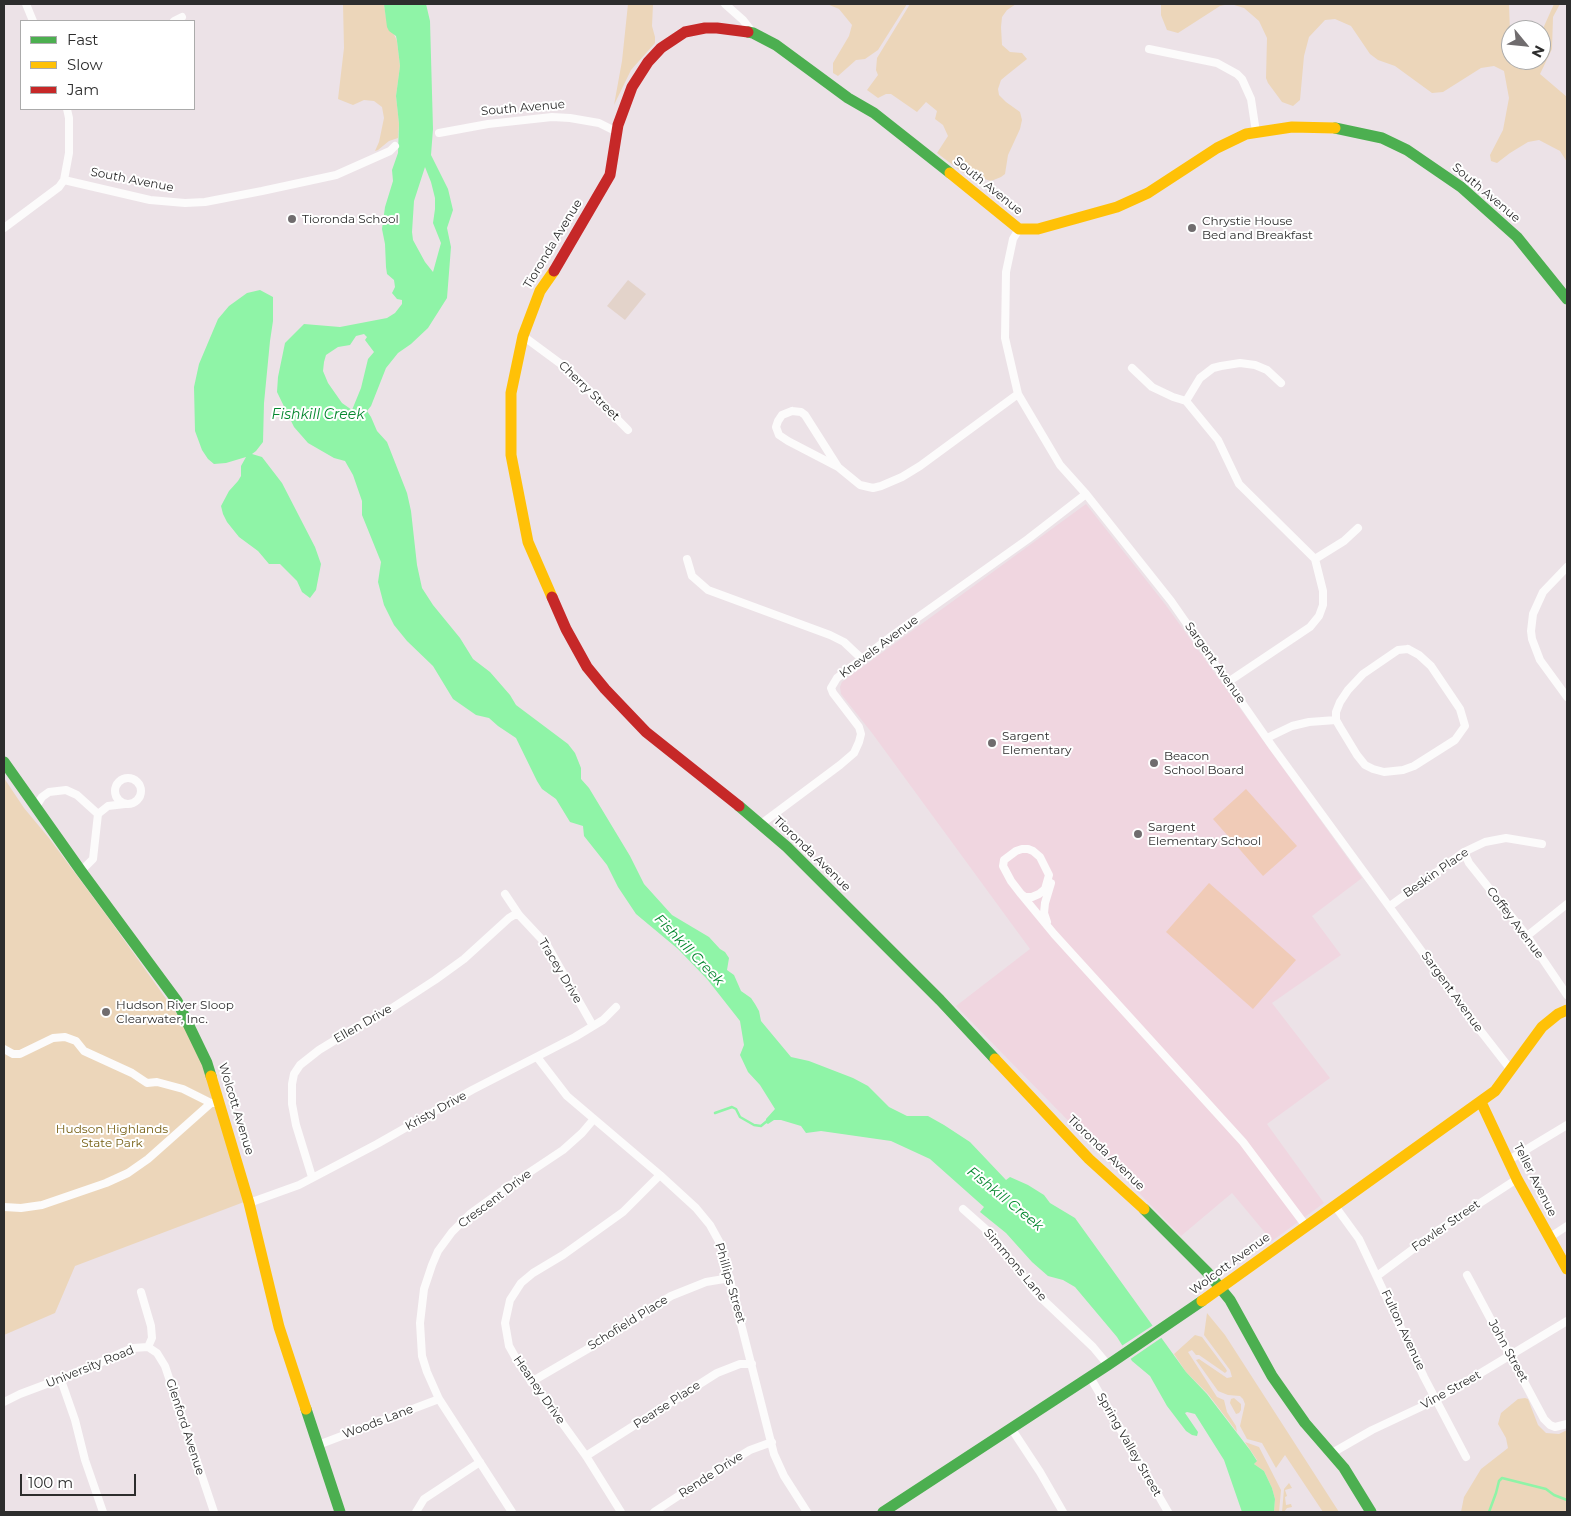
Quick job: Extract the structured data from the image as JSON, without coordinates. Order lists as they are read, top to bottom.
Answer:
{
  "streets": {
    "street": [
      "South Avenue",
      "Tioronda Avenue",
      "Cherry Street",
      "Knevels Avenue",
      "Sargent Avenue",
      "Beskin Place",
      "Coffey Avenue",
      "Tracey Drive",
      "Ellen Drive",
      "Wolcott Avenue",
      "Kristy Drive",
      "Teller Avenue",
      "Crescent Drive",
      "Fowler Street",
      "Simmons Lane",
      "Phillips Street",
      "Schofield Place",
      "Fulton Avenue",
      "John Street",
      "University Road",
      "Heaney Drive",
      "Vine Street",
      "Pearse Place",
      "Woods Lane",
      "Glenford Avenue",
      "Spring Valley Street",
      "Rende Drive"
    ]
  },
  "crossings": [
    ["South Avenue", "Tioronda Avenue"],
    ["South Avenue", "Sargent Avenue"],
    ["Tioronda Avenue", "Cherry Street"],
    ["Tioronda Avenue", "Knevels Avenue"],
    ["Tioronda Avenue", "Wolcott Avenue"],
    ["Tioronda Avenue", "Vine Street"],
    ["Knevels Avenue", "Sargent Avenue"],
    ["Sargent Avenue", "Beskin Place"],
    ["Sargent Avenue", "Wolcott Avenue"],
    ["Beskin Place", "Coffey Avenue"],
    ["Tracey Drive", "Ellen Drive"],
    ["Tracey Drive", "Kristy Drive"],
    ["Ellen Drive", "Kristy Drive"],
    ["Wolcott Avenue", "Kristy Drive"],
    ["Wolcott Avenue", "Teller Avenue"],
    ["Wolcott Avenue", "Simmons Lane"],
    ["Wolcott Avenue", "Fulton Avenue"],
    ["Wolcott Avenue", "Woods Lane"],
    ["Wolcott Avenue", "Spring Valley Street"],
    ["Kristy Drive", "Phillips Street"],
    ["Teller Avenue", "Fowler Street"],
    ["Crescent Drive", "Phillips Street"],
    ["Crescent Drive", "Woods Lane"],
    ["Fowler Street", "Fulton Avenue"],
    ["Phillips Street", "Schofield Place"],
    ["Phillips Street", "Heaney Drive"],
    ["Phillips Street", "Pearse Place"],
    ["Phillips Street", "Rende Drive"],
    ["Schofield Place", "Heaney Drive"],
    ["Fulton Avenue", "Vine Street"],
    ["John Street", "Vine Street"],
    ["University Road", "Glenford Avenue"],
    ["Heaney Drive", "Pearse Place"]
  ],
  "water": ["Fishkill Creek"],
  "parks": ["Hudson Highlands State Park"],
  "places": [
    "Tioronda School",
    "Chrystie House Bed and Breakfast",
    "Sargent Elementary",
    "Beacon School Board",
    "Sargent Elementary School",
    "Hudson River Sloop Clearwater, Inc."
  ],
  "legend": ["Fast", "Slow", "Jam"],
  "scale_bar": "100 m",
  "north": "bottom right"
}
